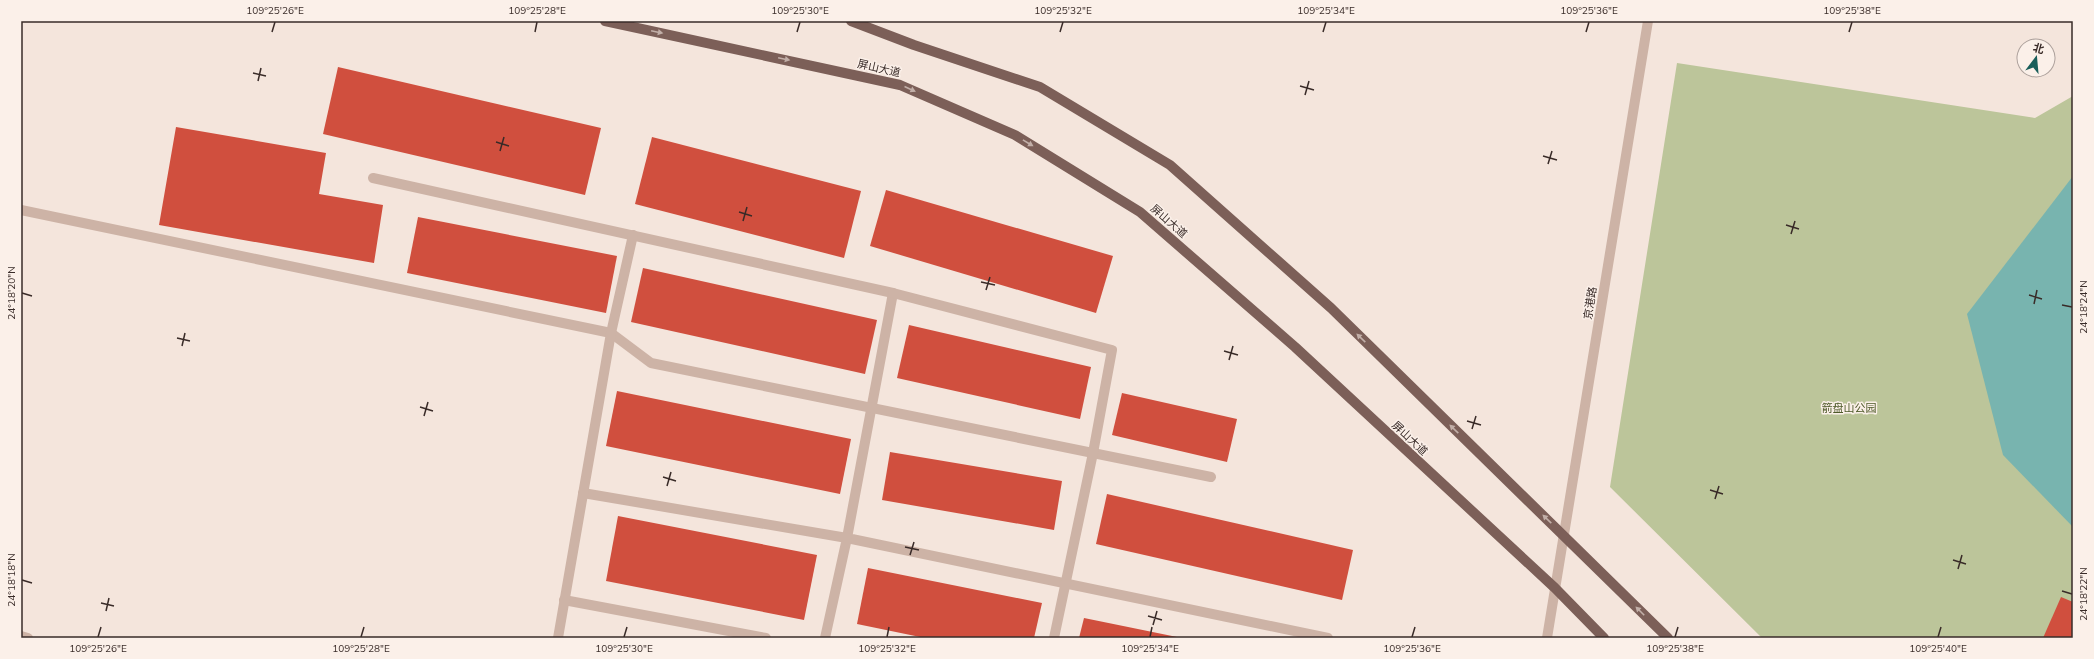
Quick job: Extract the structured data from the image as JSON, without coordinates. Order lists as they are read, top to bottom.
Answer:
{
  "streets": {
    "main road": ["屏山大道"],
    "street": ["京港路"]
  },
  "crossings": [
    ["屏山大道", "京港路"]
  ],
  "parks": ["箭盘山公园"],
  "north": "top",
  "coordinates": [
    "109°25'26\"E",
    "109°25'28\"E",
    "109°25'30\"E",
    "109°25'32\"E",
    "109°25'34\"E",
    "109°25'36\"E",
    "109°25'38\"E",
    "24°18'20\"N",
    "24°18'24\"N",
    "24°18'18\"N",
    "24°18'22\"N",
    "109°25'40\"E"
  ]
}
